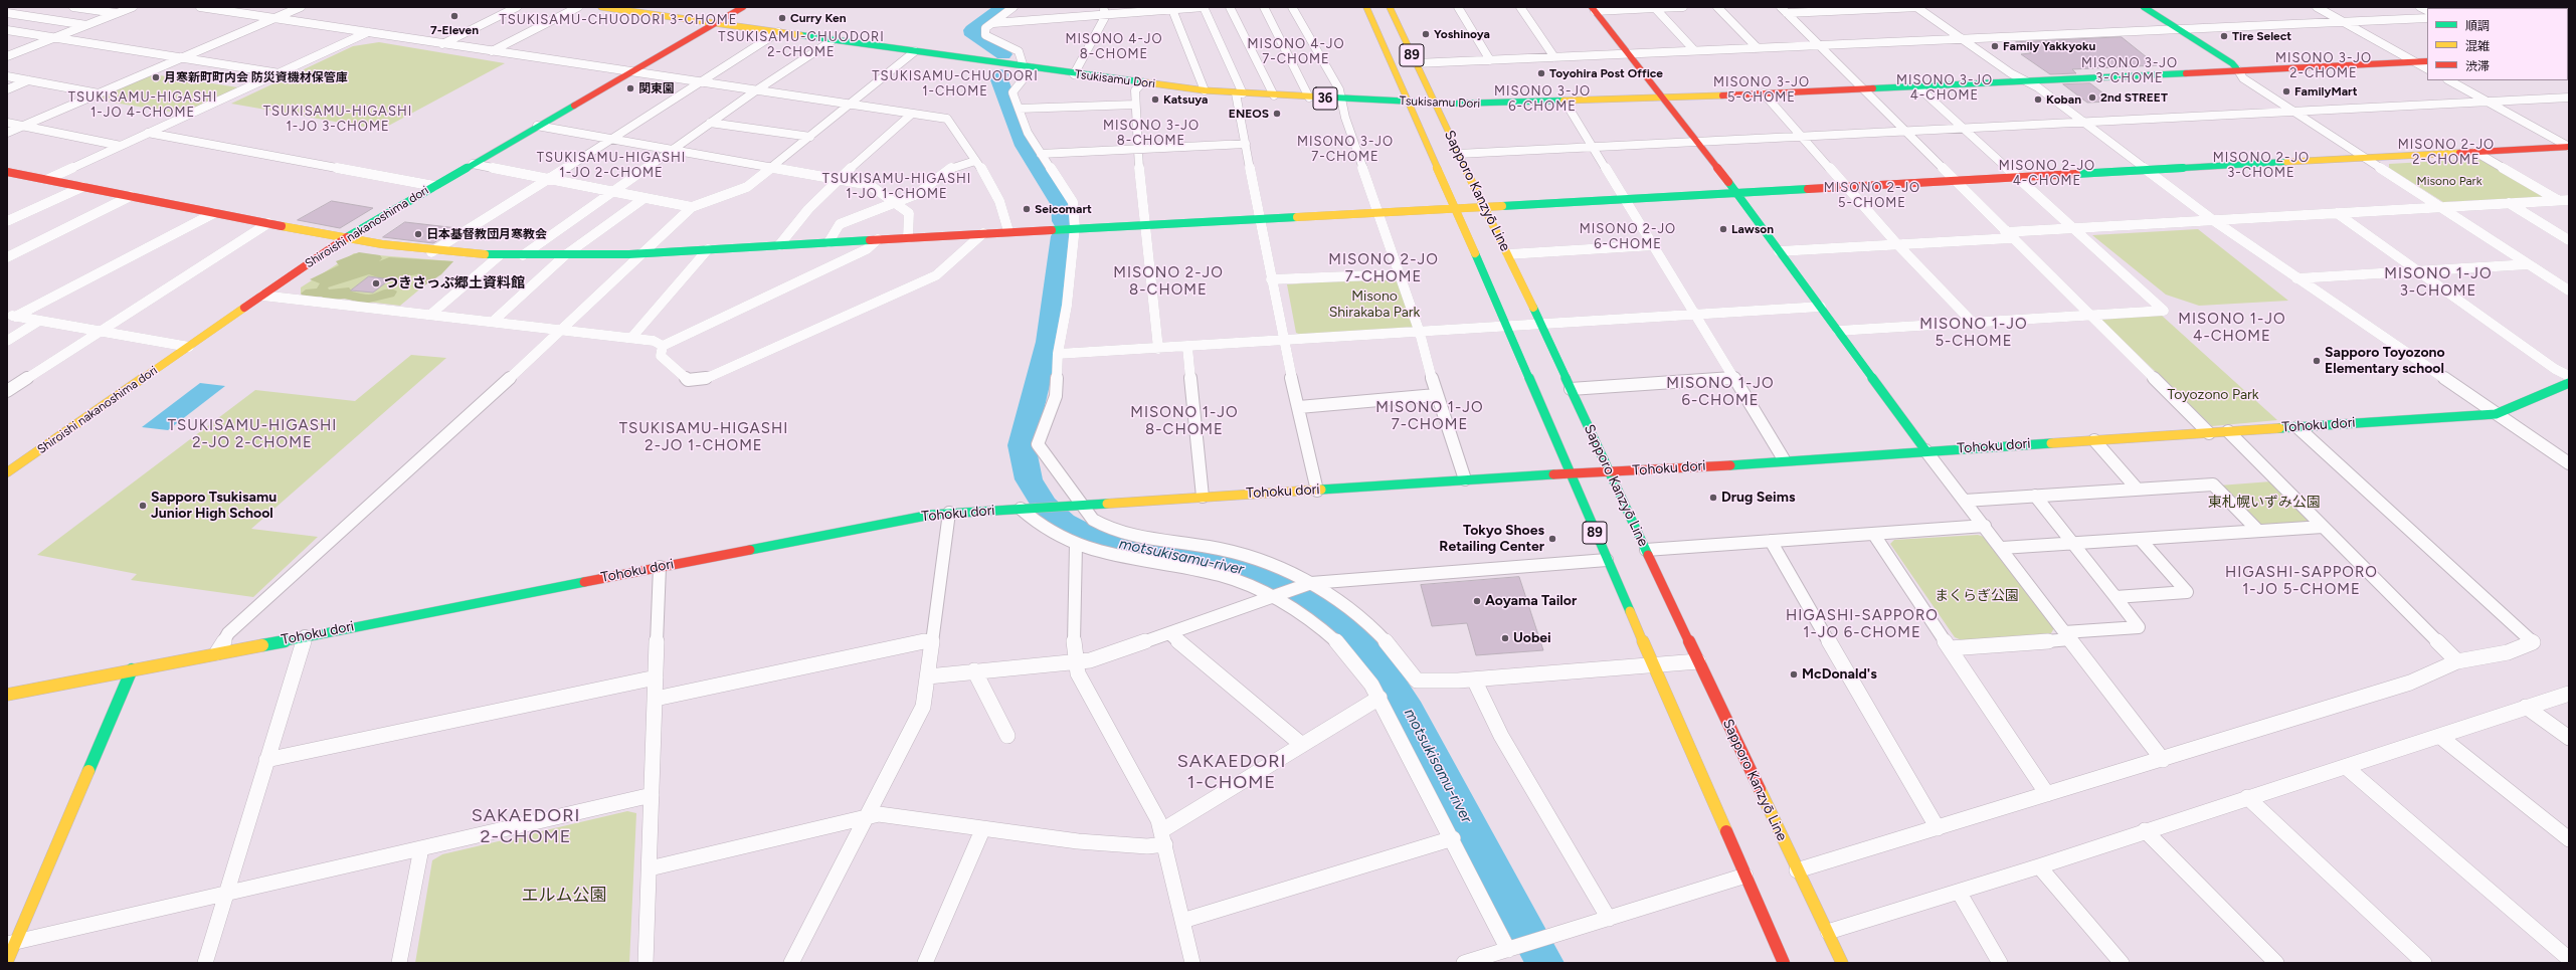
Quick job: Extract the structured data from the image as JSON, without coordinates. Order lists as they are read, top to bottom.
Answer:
{
  "streets": {
    "main road": [
      "89",
      "Tsukisamu Dori",
      "36",
      "Sapporo Kanzyō Line",
      "Shiroishi nakanoshima dori",
      "Tohoku dori"
    ]
  },
  "crossings": [
    ["Tsukisamu Dori", "Sapporo Kanzyō Line"],
    ["Tsukisamu Dori", "Shiroishi nakanoshima dori"],
    ["Sapporo Kanzyō Line", "Tohoku dori"]
  ],
  "districts": [
    "TSUKISAMU-CHUODORI 3-CHOME",
    "TSUKISAMU-CHUODORI 2-CHOME",
    "MISONO 4-JO 8-CHOME",
    "MISONO 4-JO 7-CHOME",
    "MISONO 3-JO 2-CHOME",
    "MISONO 3-JO 3-CHOME",
    "TSUKISAMU-CHUODORI 1-CHOME",
    "MISONO 3-JO 4-CHOME",
    "MISONO 3-JO 5-CHOME",
    "MISONO 3-JO 6-CHOME",
    "TSUKISAMU-HIGASHI 1-JO 4-CHOME",
    "TSUKISAMU-HIGASHI 1-JO 3-CHOME",
    "MISONO 3-JO 8-CHOME",
    "MISONO 3-JO 7-CHOME",
    "MISONO 2-JO 2-CHOME",
    "TSUKISAMU-HIGASHI 1-JO 2-CHOME",
    "MISONO 2-JO 3-CHOME",
    "MISONO 2-JO 4-CHOME",
    "TSUKISAMU-HIGASHI 1-JO 1-CHOME",
    "MISONO 2-JO 5-CHOME",
    "MISONO 2-JO 6-CHOME",
    "MISONO 2-JO 7-CHOME",
    "MISONO 2-JO 8-CHOME",
    "MISONO 1-JO 3-CHOME",
    "MISONO 1-JO 4-CHOME",
    "MISONO 1-JO 5-CHOME",
    "MISONO 1-JO 6-CHOME",
    "MISONO 1-JO 7-CHOME",
    "MISONO 1-JO 8-CHOME",
    "TSUKISAMU-HIGASHI 2-JO 2-CHOME",
    "TSUKISAMU-HIGASHI 2-JO 1-CHOME",
    "HIGASHI-SAPPORO 1-JO 5-CHOME",
    "HIGASHI-SAPPORO 1-JO 6-CHOME",
    "SAKAEDORI 1-CHOME",
    "SAKAEDORI 2-CHOME"
  ],
  "water": ["motsukisamu-river"],
  "parks": [
    "Misono Park",
    "Misono Shirakaba Park",
    "Toyozono Park",
    "東札幌いずみ公園",
    "まくらぎ公園",
    "エルム公園"
  ],
  "places": [
    "7-Eleven",
    "Curry Ken",
    "Yoshinoya",
    "Tire Select",
    "Family Yakkyoku",
    "Toyohira Post Office",
    "月寒新町町内会 防災資機材保管庫",
    "関東園",
    "FamilyMart",
    "2nd STREET",
    "Katsuya",
    "Koban",
    "ENEOS",
    "Seicomart",
    "Lawson",
    "日本基督教団月寒教会",
    "つきさっぷ郷土資料館",
    "Sapporo Toyozono Elementary school",
    "Drug Seims",
    "Sapporo Tsukisamu Junior High School",
    "Tokyo Shoes Retailing Center",
    "Aoyama Tailor",
    "Uobei",
    "McDonald's"
  ],
  "legend": ["順調", "混雑", "渋滞"]
}
